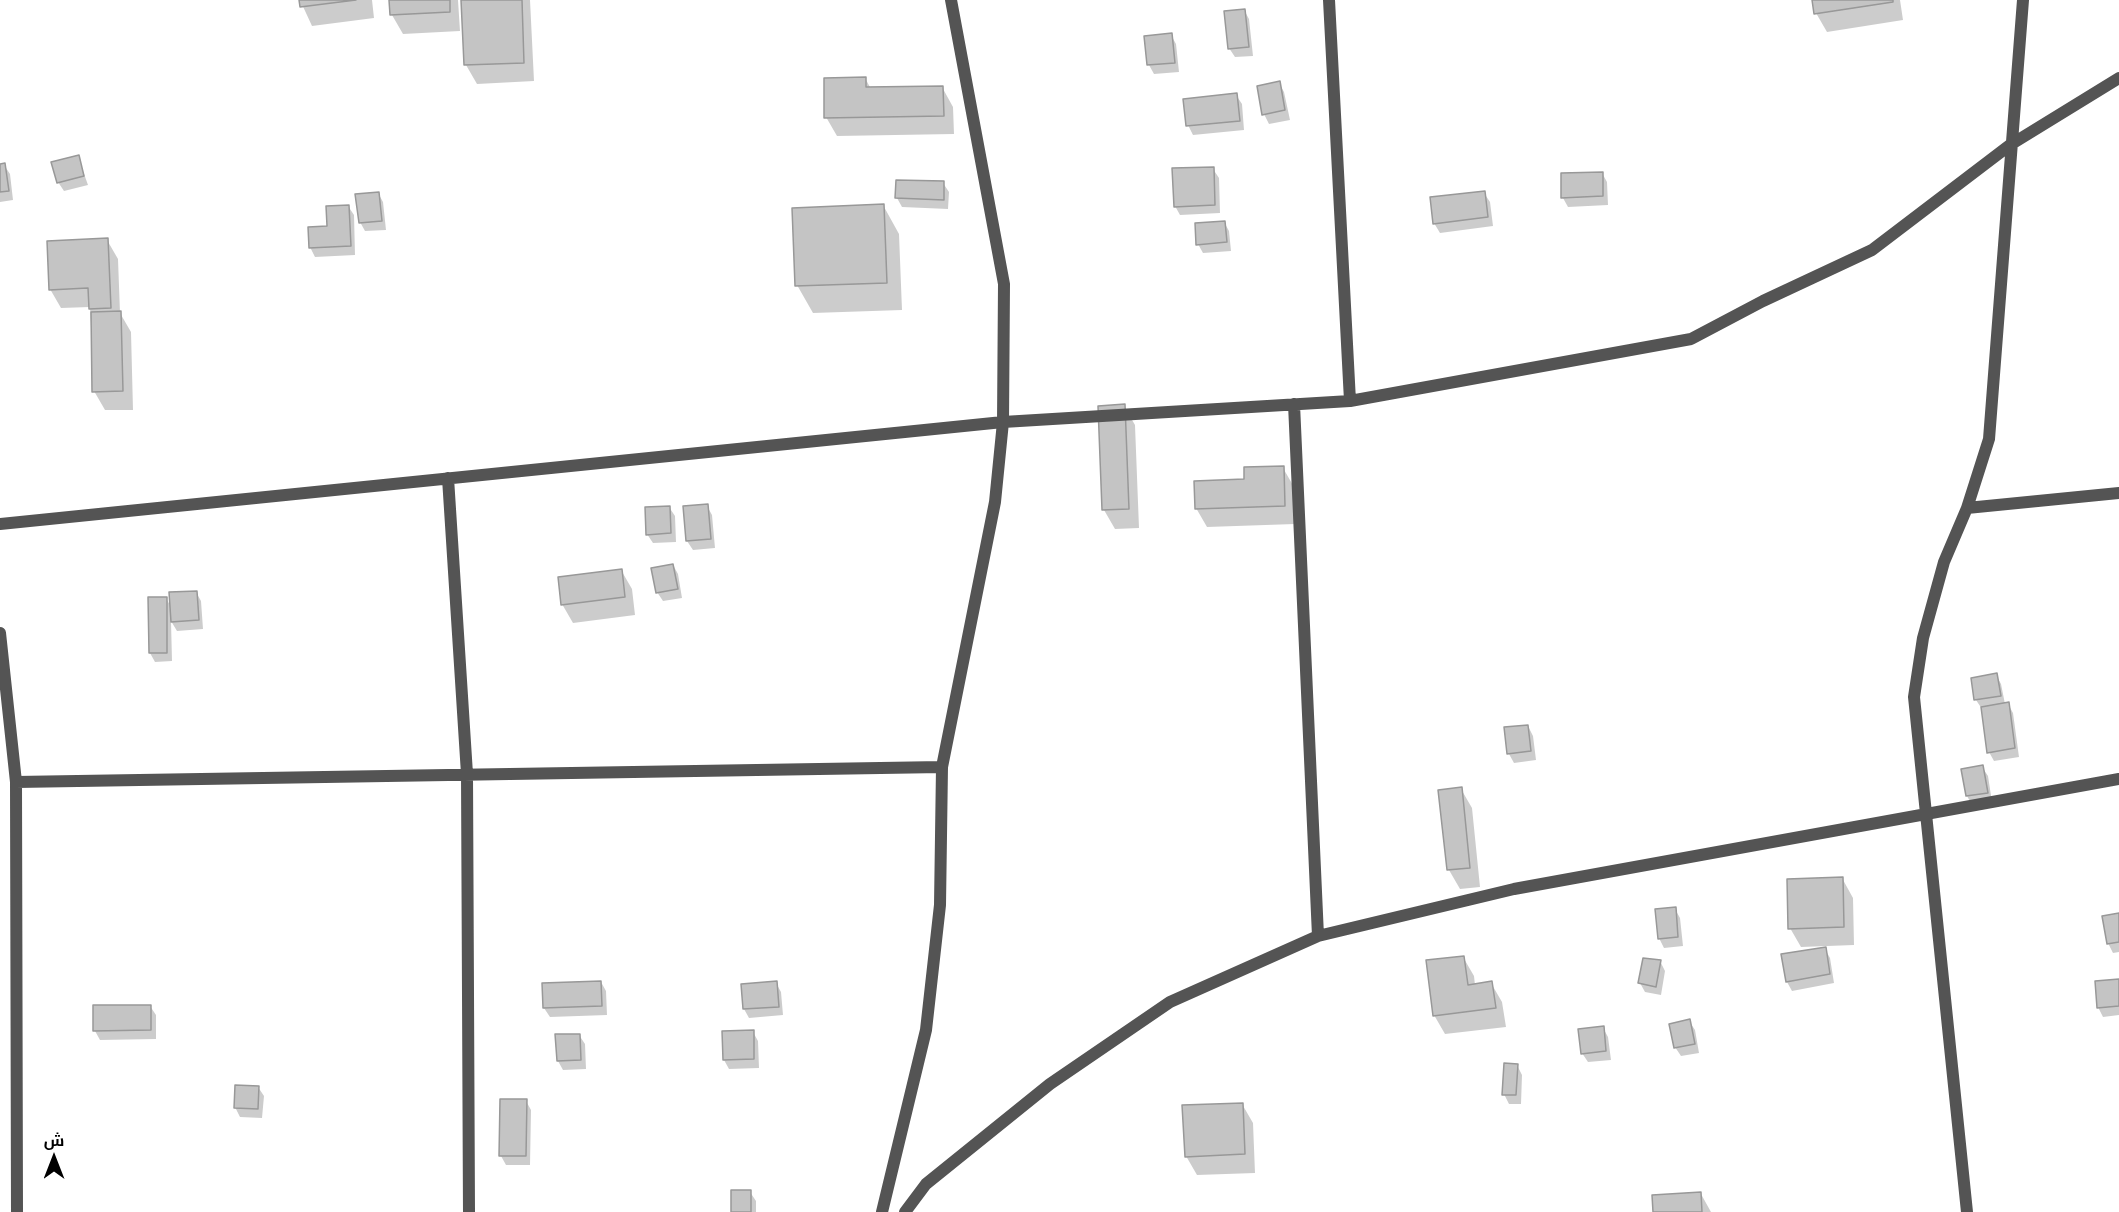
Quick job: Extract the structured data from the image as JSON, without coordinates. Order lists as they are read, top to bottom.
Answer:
{
  "north": "top"
}
